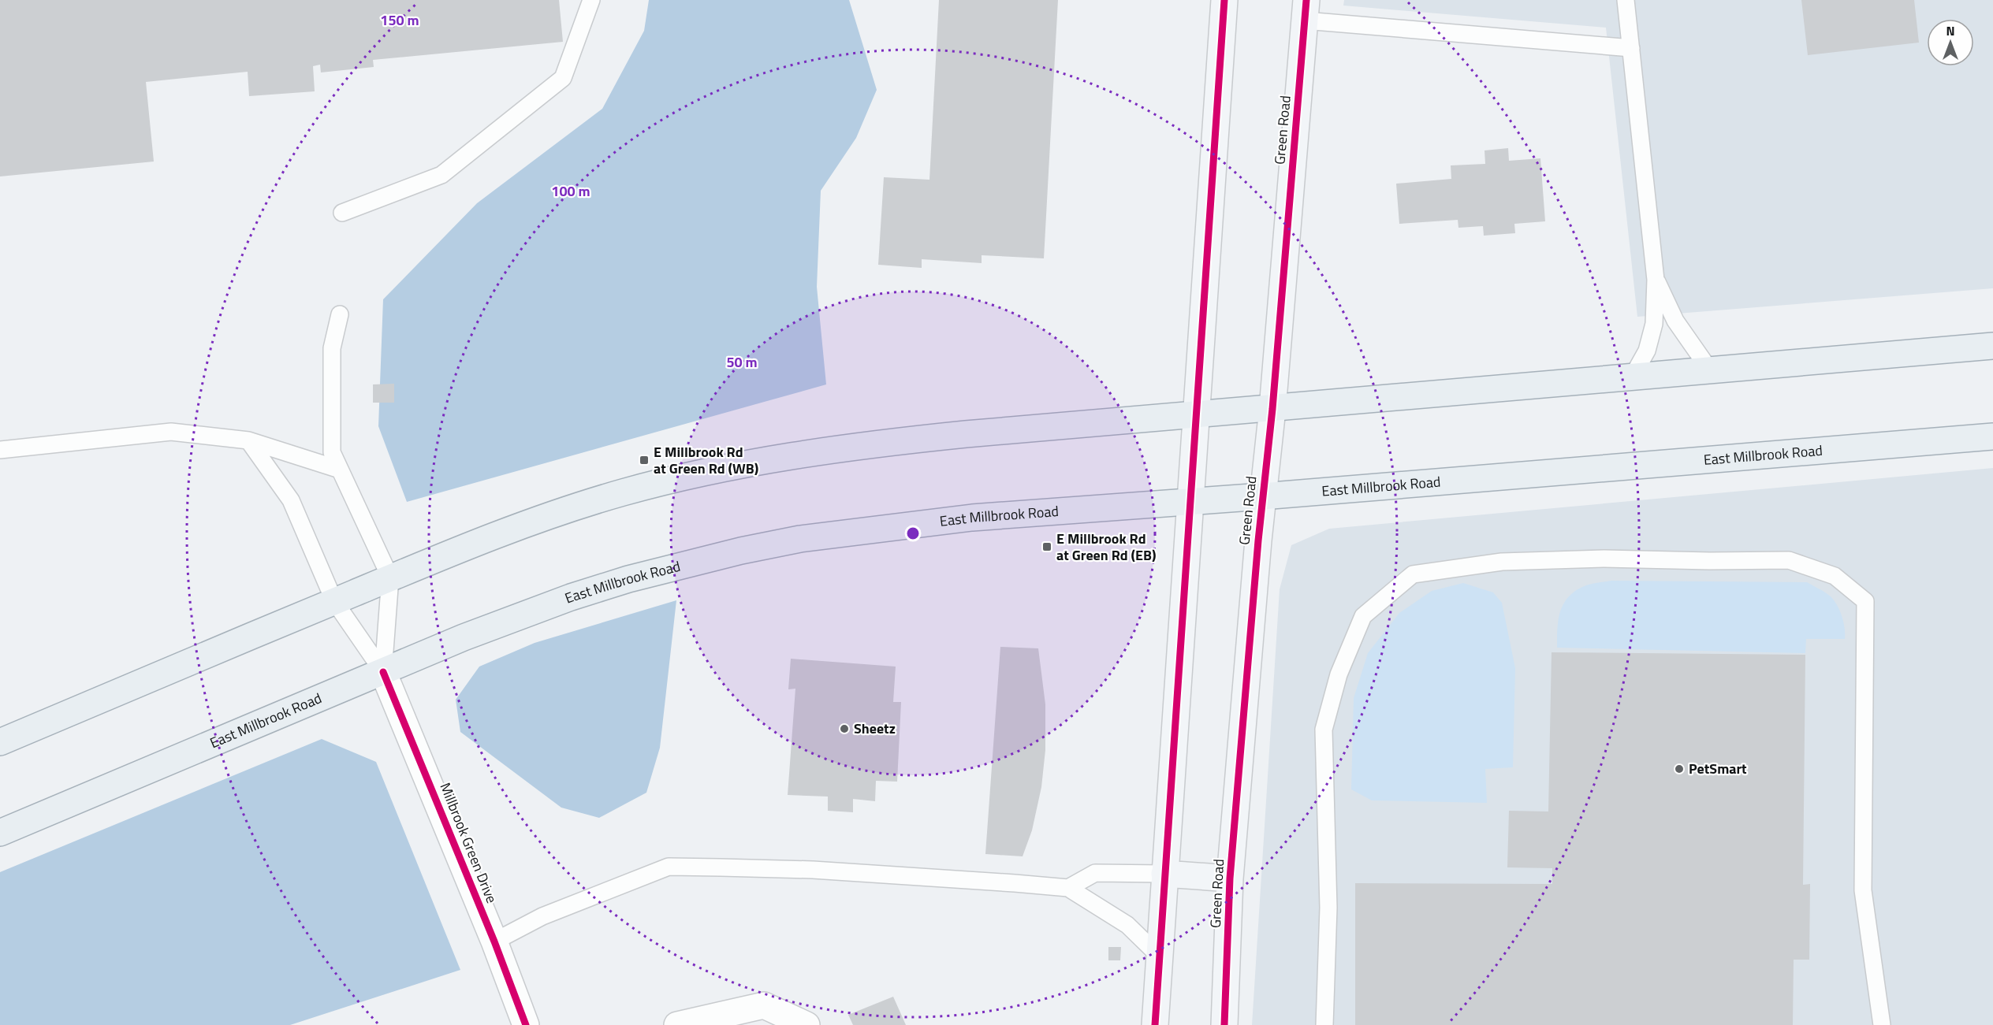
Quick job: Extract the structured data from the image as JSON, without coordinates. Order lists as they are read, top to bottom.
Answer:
{
  "streets": {
    "main road": ["East Millbrook Road"],
    "street": ["Green Road", "Millbrook Green Drive"]
  },
  "crossings": [
    ["Green Road", "East Millbrook Road"],
    ["East Millbrook Road", "Millbrook Green Drive"]
  ],
  "places": {
    "transit": ["E Millbrook Rd at Green Rd (WB)", "E Millbrook Rd at Green Rd (EB)"],
    "other": ["Sheetz", "PetSmart"]
  },
  "north": "top",
  "rings": ["150 m", "100 m", "50 m"]
}
